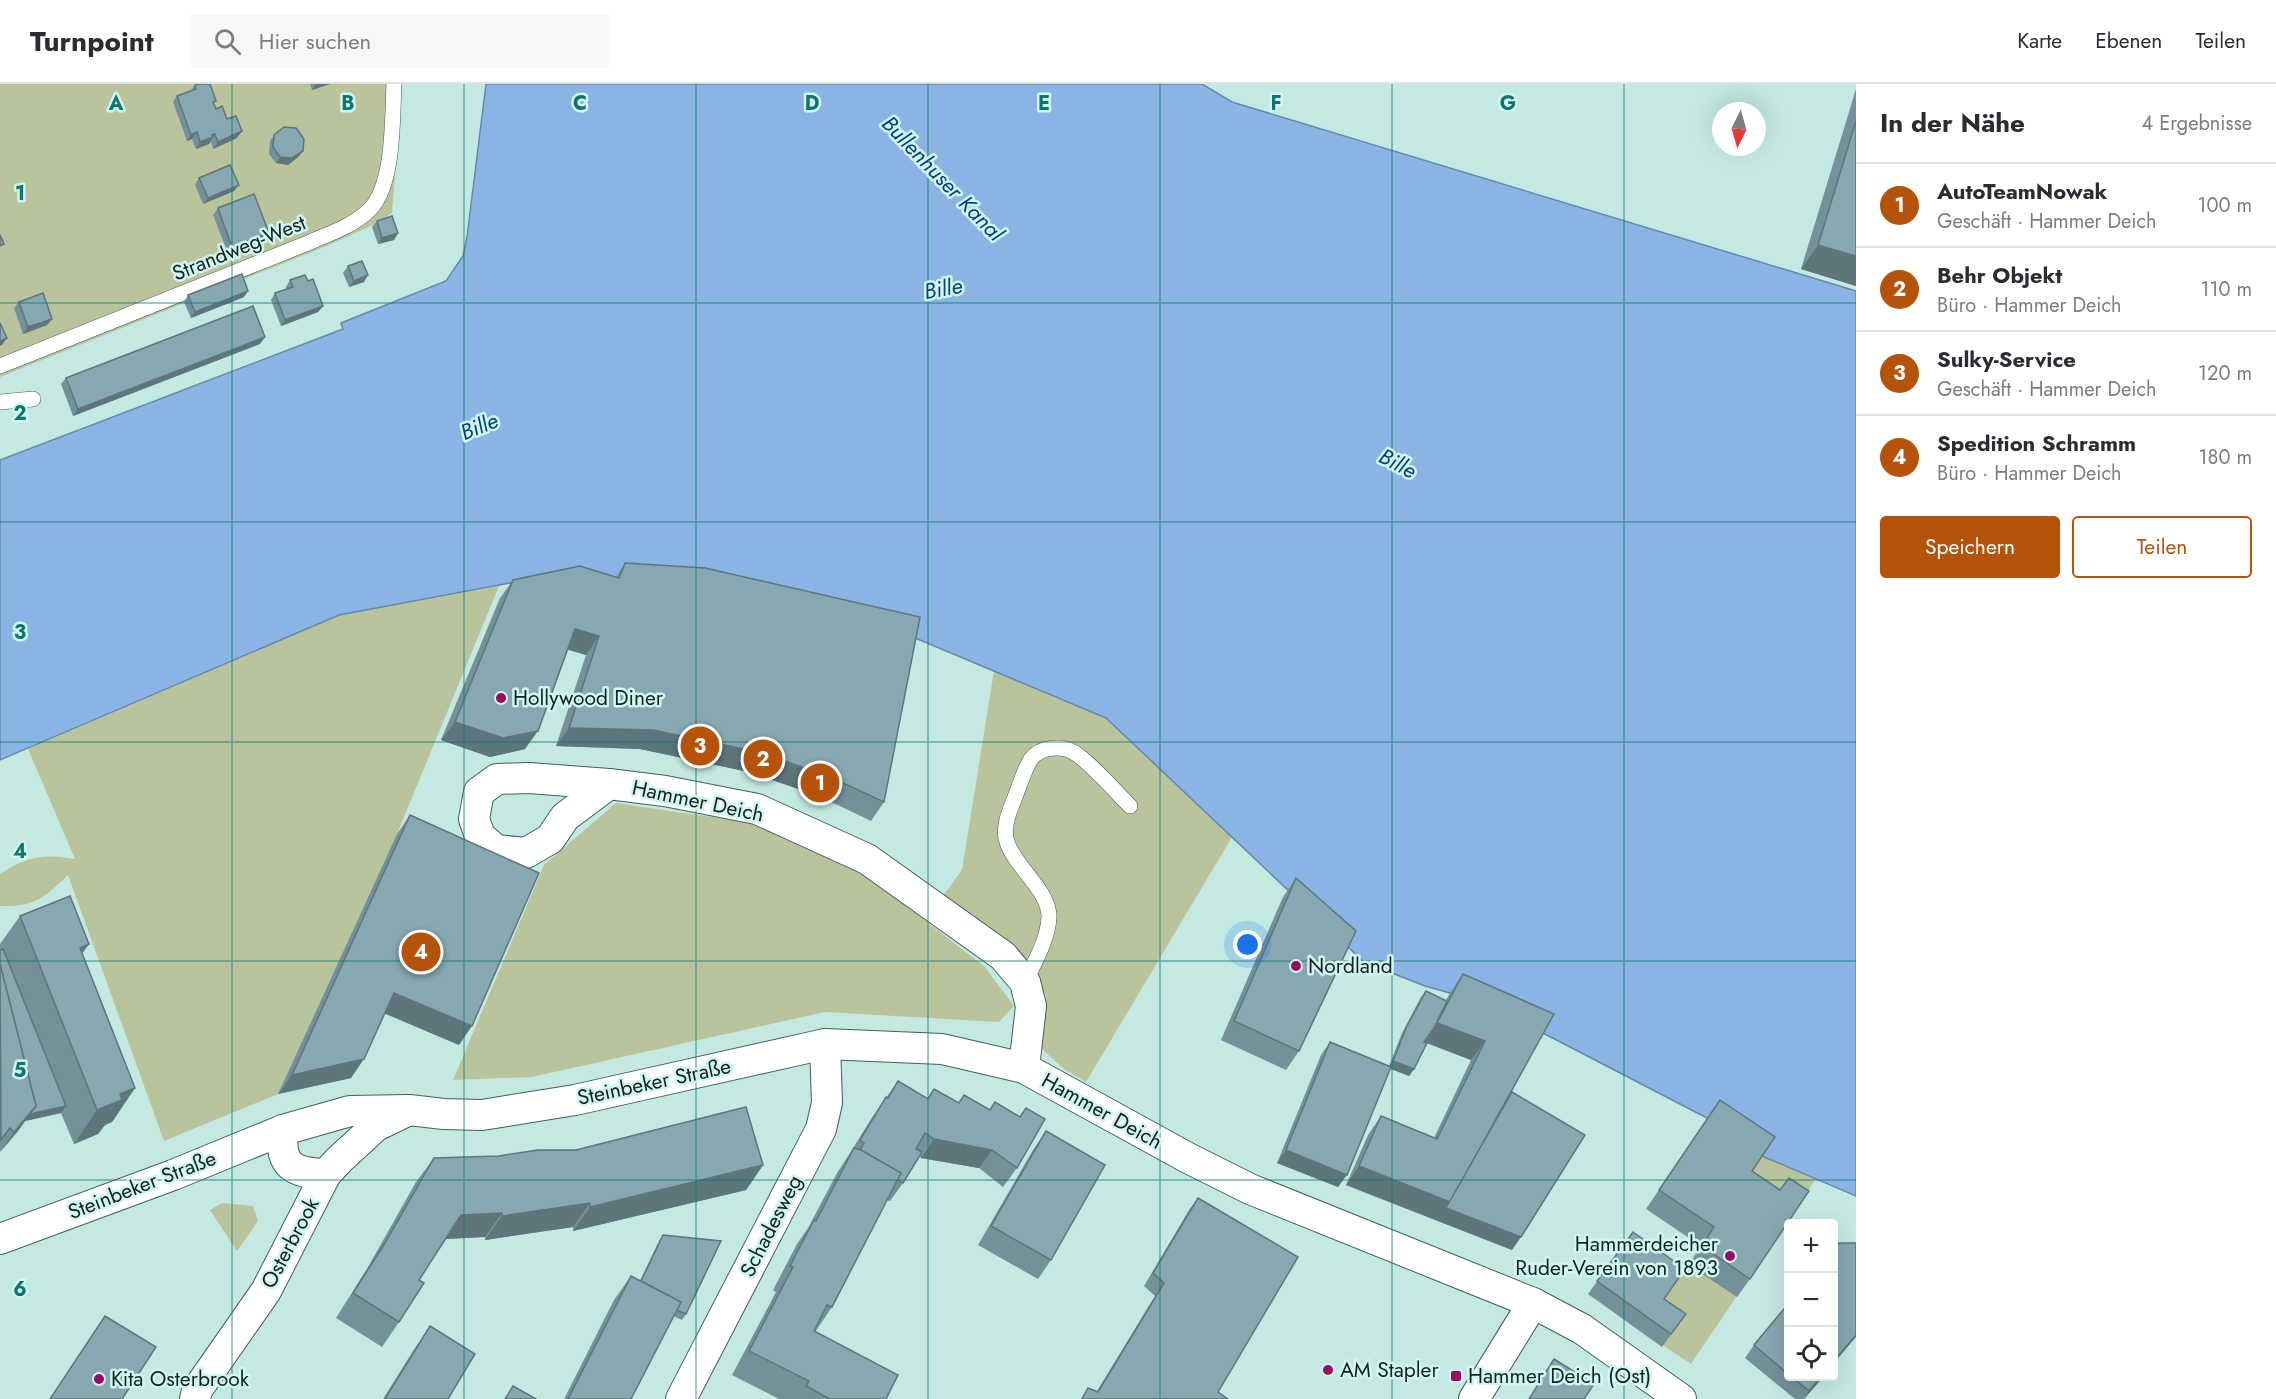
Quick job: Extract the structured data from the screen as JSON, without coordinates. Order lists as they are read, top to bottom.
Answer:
{
  "streets": {
    "street": [
      "Hammer Deich",
      "Steinbeker Straße",
      "Schadesweg",
      "Osterbrook"
    ],
    "lane": ["Strandweg-West"]
  },
  "crossings": [
    ["Hammer Deich", "Steinbeker Straße"],
    ["Steinbeker Straße", "Schadesweg"],
    ["Steinbeker Straße", "Osterbrook"]
  ],
  "water": ["Bullenhuser Kanal", "Bille"],
  "places": {
    "other": [
      "Hollywood Diner",
      "Nordland",
      "Hammerdeicher Ruder-Verein von 1893",
      "AM Stapler",
      "Kita Osterbrook"
    ],
    "transit": ["Hammer Deich (Ost)"]
  },
  "north": "bottom",
  "page": {
    "header": "Turnpoint",
    "search": "Hier suchen",
    "nav": ["Karte", "Ebenen", "Teilen"],
    "heading": ["In der Nähe", "4 Ergebnisse"],
    "list": [
      {
        "mark": "1",
        "name": "AutoTeamNowak",
        "note": "Geschäft · Hammer Deich",
        "value": "100 m"
      },
      {
        "mark": "2",
        "name": "Behr Objekt",
        "note": "Büro · Hammer Deich",
        "value": "110 m"
      },
      {
        "mark": "3",
        "name": "Sulky-Service",
        "note": "Geschäft · Hammer Deich",
        "value": "120 m"
      },
      {
        "mark": "4",
        "name": "Spedition Schramm",
        "note": "Büro · Hammer Deich",
        "value": "180 m"
      }
    ],
    "buttons": ["Speichern", "Teilen"],
    "pins": [
      "3",
      "2",
      "1",
      "4"
    ],
    "map_buttons": ["+", "−"]
  },
  "grid": {
    "columns": [
      "A",
      "B",
      "C",
      "D",
      "E",
      "F",
      "G"
    ],
    "rows": [
      "1",
      "2",
      "3",
      "4",
      "5",
      "6"
    ]
  }
}
